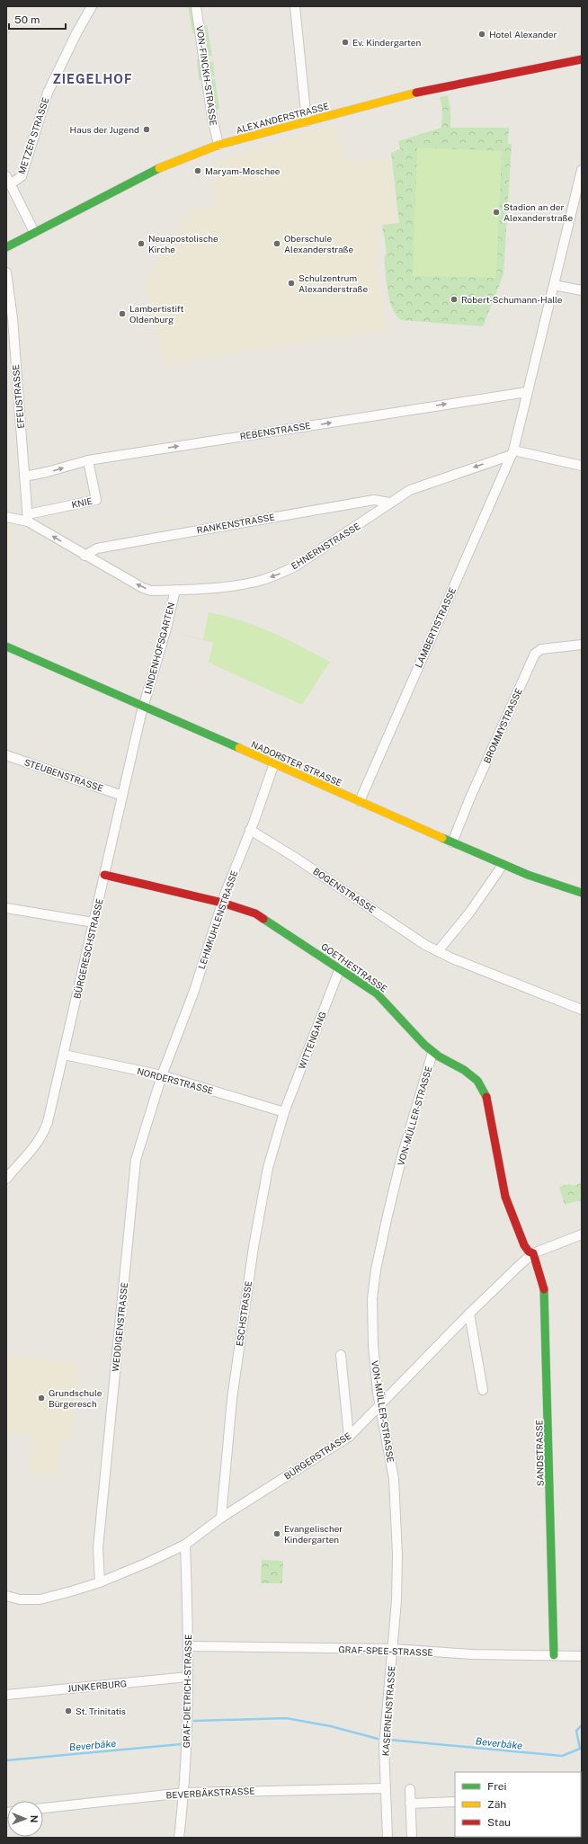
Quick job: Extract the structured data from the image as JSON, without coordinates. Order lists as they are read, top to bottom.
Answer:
{
  "streets": {
    "street": [
      "VON-FINCKH-STRASSE",
      "ALEXANDERSTRASSE",
      "METZER STRASSE",
      "EFEUSTRASSE",
      "REBENSTRASSE",
      "KNIE",
      "RANKENSTRASSE",
      "EHNERNSTRASSE",
      "LAMBERTISTRASSE",
      "LINDENHOFSGARTEN",
      "BROMMYSTRASSE",
      "NADORSTER STRASSE",
      "STEUBENSTRASSE",
      "BOGENSTRASSE",
      "LEHMKUHLENSTRASSE",
      "BÜRGERESCHSTRASSE",
      "GOETHESTRASSE",
      "WITTENGANG",
      "NORDERSTRASSE",
      "VON-MÜLLER-STRASSE",
      "ESCHSTRASSE",
      "WEDDIGENSTRASSE",
      "SANDSTRASSE",
      "BÜRGERSTRASSE",
      "GRAF-SPEE-STRASSE",
      "JUNKERBURG",
      "GRAF-DIETRICH-STRASSE",
      "KASERNENSTRASSE",
      "BEVERBÄKSTRASSE"
    ]
  },
  "crossings": [
    ["VON-FINCKH-STRASSE", "ALEXANDERSTRASSE"],
    ["EFEUSTRASSE", "REBENSTRASSE"],
    ["EFEUSTRASSE", "KNIE"],
    ["EFEUSTRASSE", "EHNERNSTRASSE"],
    ["REBENSTRASSE", "KNIE"],
    ["REBENSTRASSE", "LAMBERTISTRASSE"],
    ["KNIE", "EHNERNSTRASSE"],
    ["RANKENSTRASSE", "EHNERNSTRASSE"],
    ["EHNERNSTRASSE", "LAMBERTISTRASSE"],
    ["EHNERNSTRASSE", "LINDENHOFSGARTEN"],
    ["LAMBERTISTRASSE", "NADORSTER STRASSE"],
    ["LINDENHOFSGARTEN", "NADORSTER STRASSE"],
    ["LINDENHOFSGARTEN", "BÜRGERESCHSTRASSE"],
    ["BROMMYSTRASSE", "NADORSTER STRASSE"],
    ["NADORSTER STRASSE", "LEHMKUHLENSTRASSE"],
    ["NADORSTER STRASSE", "BÜRGERESCHSTRASSE"],
    ["STEUBENSTRASSE", "BÜRGERESCHSTRASSE"],
    ["BOGENSTRASSE", "LEHMKUHLENSTRASSE"],
    ["LEHMKUHLENSTRASSE", "GOETHESTRASSE"],
    ["LEHMKUHLENSTRASSE", "NORDERSTRASSE"],
    ["LEHMKUHLENSTRASSE", "WEDDIGENSTRASSE"],
    ["BÜRGERESCHSTRASSE", "GOETHESTRASSE"],
    ["BÜRGERESCHSTRASSE", "NORDERSTRASSE"],
    ["GOETHESTRASSE", "WITTENGANG"],
    ["GOETHESTRASSE", "VON-MÜLLER-STRASSE"],
    ["GOETHESTRASSE", "SANDSTRASSE"],
    ["GOETHESTRASSE", "BÜRGERSTRASSE"],
    ["WITTENGANG", "NORDERSTRASSE"],
    ["WITTENGANG", "ESCHSTRASSE"],
    ["NORDERSTRASSE", "ESCHSTRASSE"],
    ["NORDERSTRASSE", "WEDDIGENSTRASSE"],
    ["VON-MÜLLER-STRASSE", "BÜRGERSTRASSE"],
    ["VON-MÜLLER-STRASSE", "GRAF-SPEE-STRASSE"],
    ["VON-MÜLLER-STRASSE", "KASERNENSTRASSE"],
    ["ESCHSTRASSE", "BÜRGERSTRASSE"],
    ["WEDDIGENSTRASSE", "BÜRGERSTRASSE"],
    ["SANDSTRASSE", "BÜRGERSTRASSE"],
    ["SANDSTRASSE", "GRAF-SPEE-STRASSE"],
    ["BÜRGERSTRASSE", "GRAF-DIETRICH-STRASSE"],
    ["GRAF-SPEE-STRASSE", "GRAF-DIETRICH-STRASSE"],
    ["GRAF-SPEE-STRASSE", "KASERNENSTRASSE"],
    ["JUNKERBURG", "GRAF-DIETRICH-STRASSE"],
    ["GRAF-DIETRICH-STRASSE", "BEVERBÄKSTRASSE"],
    ["KASERNENSTRASSE", "BEVERBÄKSTRASSE"]
  ],
  "one_way": ["REBENSTRASSE", "EHNERNSTRASSE"],
  "districts": ["ZIEGELHOF"],
  "water": ["Beverbäke"],
  "places": [
    "Hotel Alexander",
    "Ev. Kindergarten",
    "Haus der Jugend",
    "Maryam-Moschee",
    "Stadion an der Alexanderstraße",
    "Neuapostolische Kirche",
    "Oberschule Alexanderstraße",
    "Schulzentrum Alexanderstraße",
    "Robert-Schumann-Halle",
    "Lambertistift Oldenburg",
    "Grundschule Bürgeresch",
    "Evangelischer Kindergarten",
    "St. Trinitatis"
  ],
  "legend": ["Frei", "Zäh", "Stau"],
  "scale_bar": "50 m",
  "north": "right"
}
